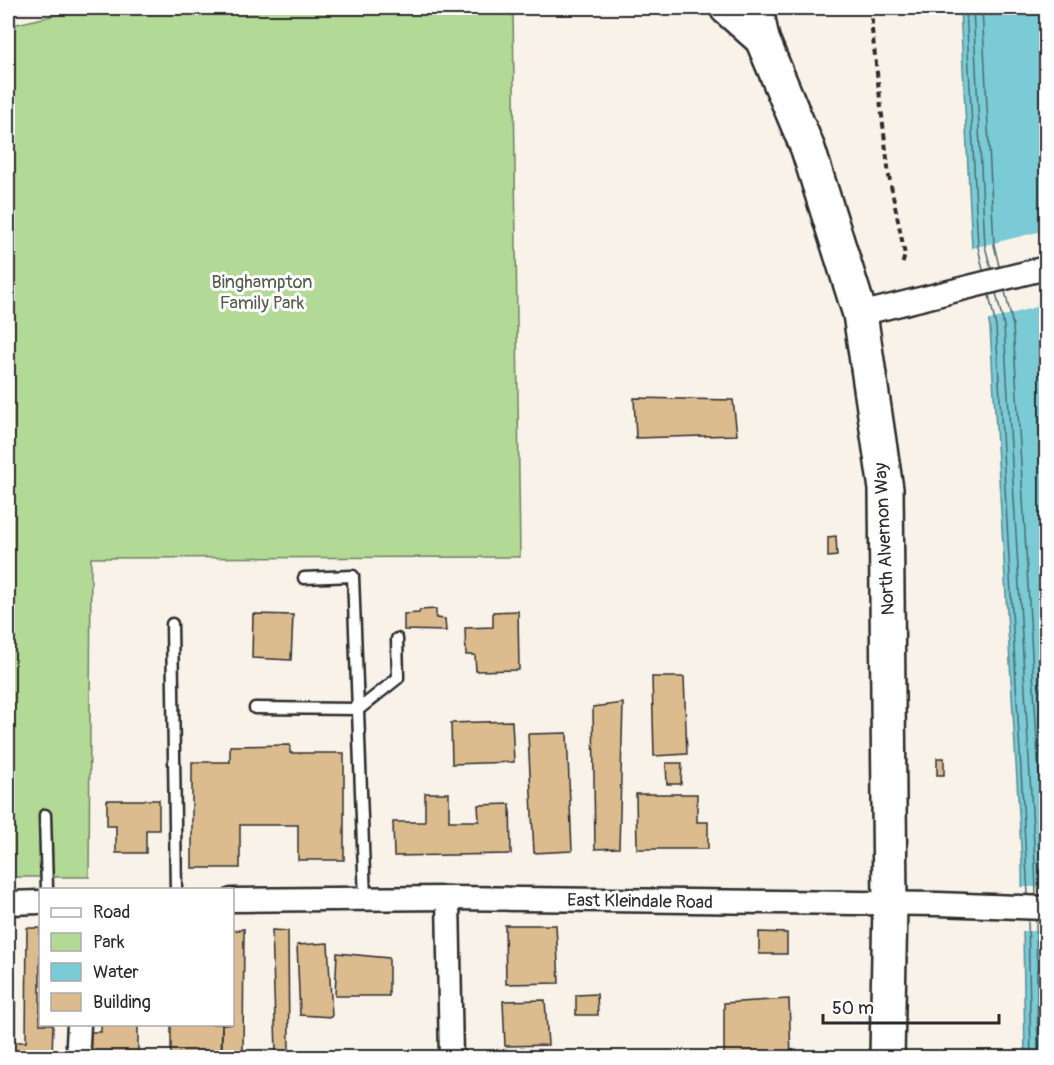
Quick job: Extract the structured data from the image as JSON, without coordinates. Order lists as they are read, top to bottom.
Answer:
{
  "streets": {
    "main road": ["North Alvernon Way"],
    "street": ["East Kleindale Road"]
  },
  "crossings": [
    ["North Alvernon Way", "East Kleindale Road"]
  ],
  "parks": ["Binghampton Family Park"],
  "legend": [
    "Road",
    "Park",
    "Water",
    "Building"
  ],
  "scale_bar": "50 m"
}
